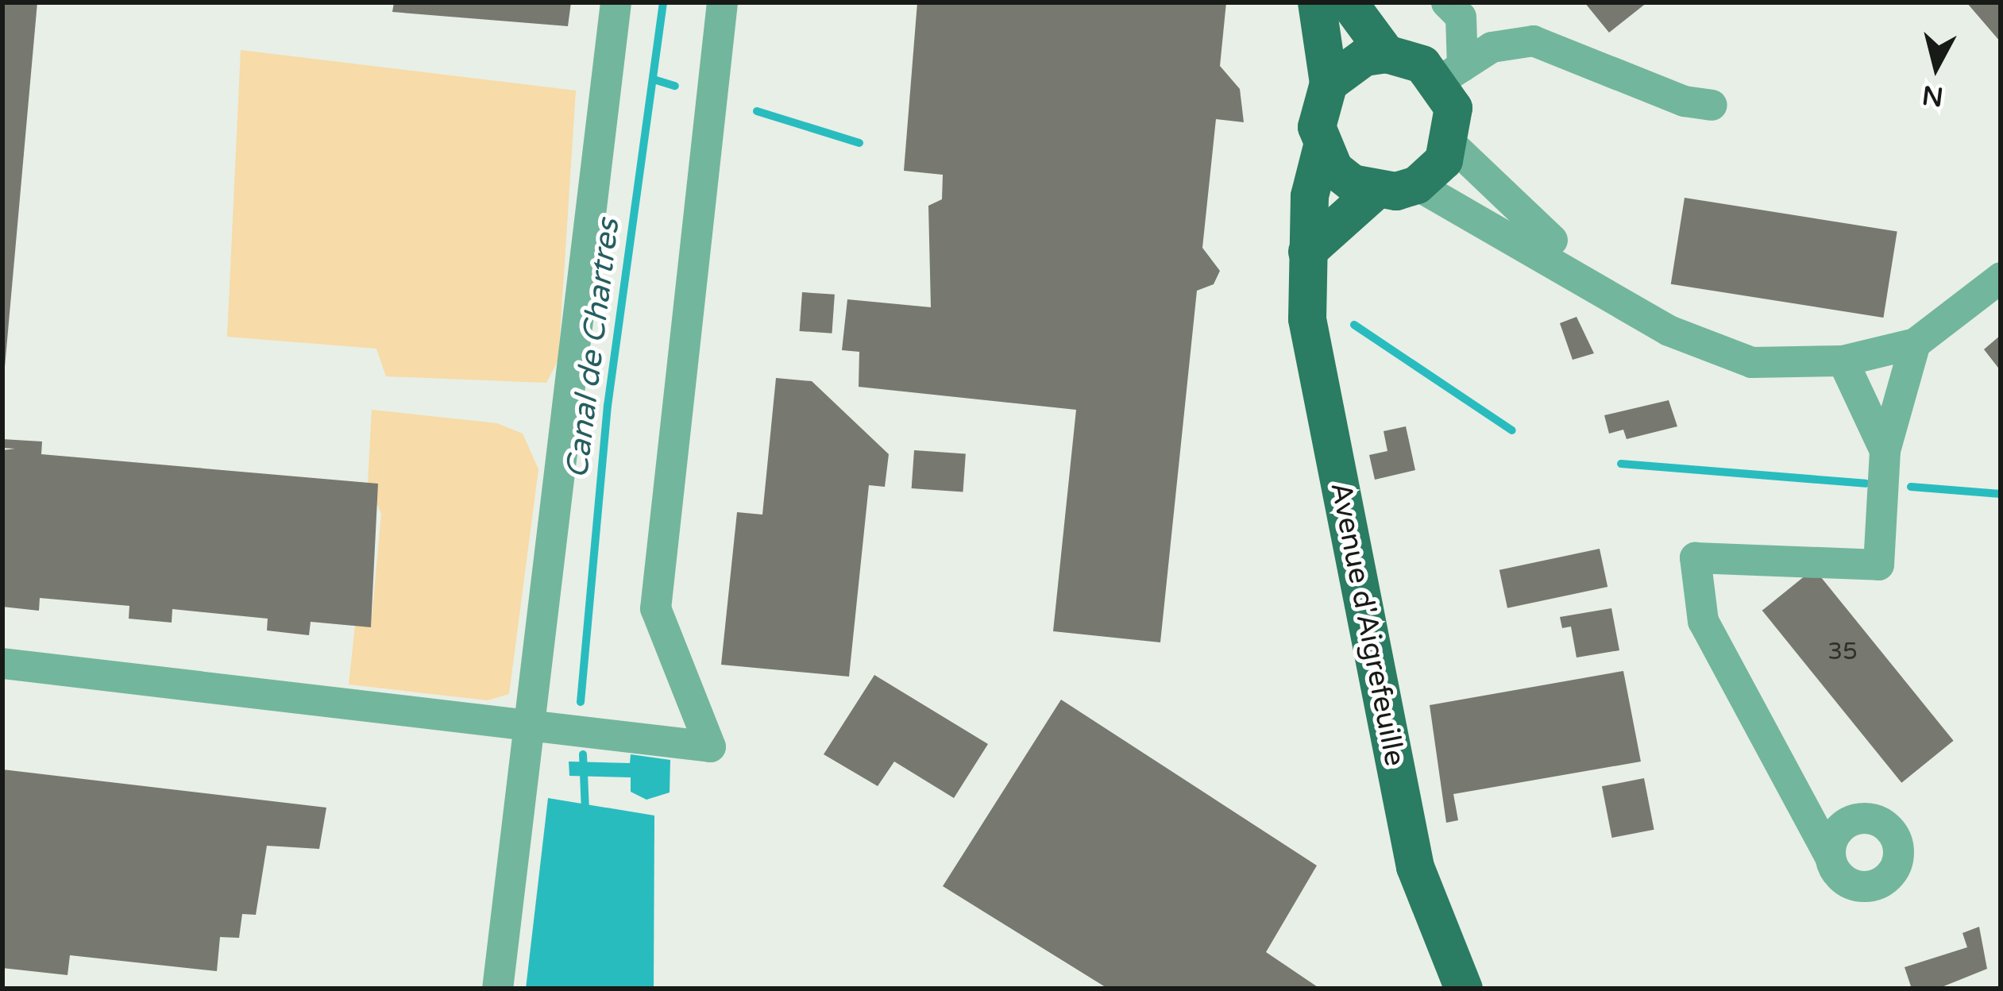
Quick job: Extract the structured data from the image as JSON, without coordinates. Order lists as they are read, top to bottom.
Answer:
{
  "streets": {
    "main road": ["Avenue d'Aigrefeuille"]
  },
  "water": ["Canal de Chartres"],
  "house_numbers": ["35"],
  "north": "bottom"
}
